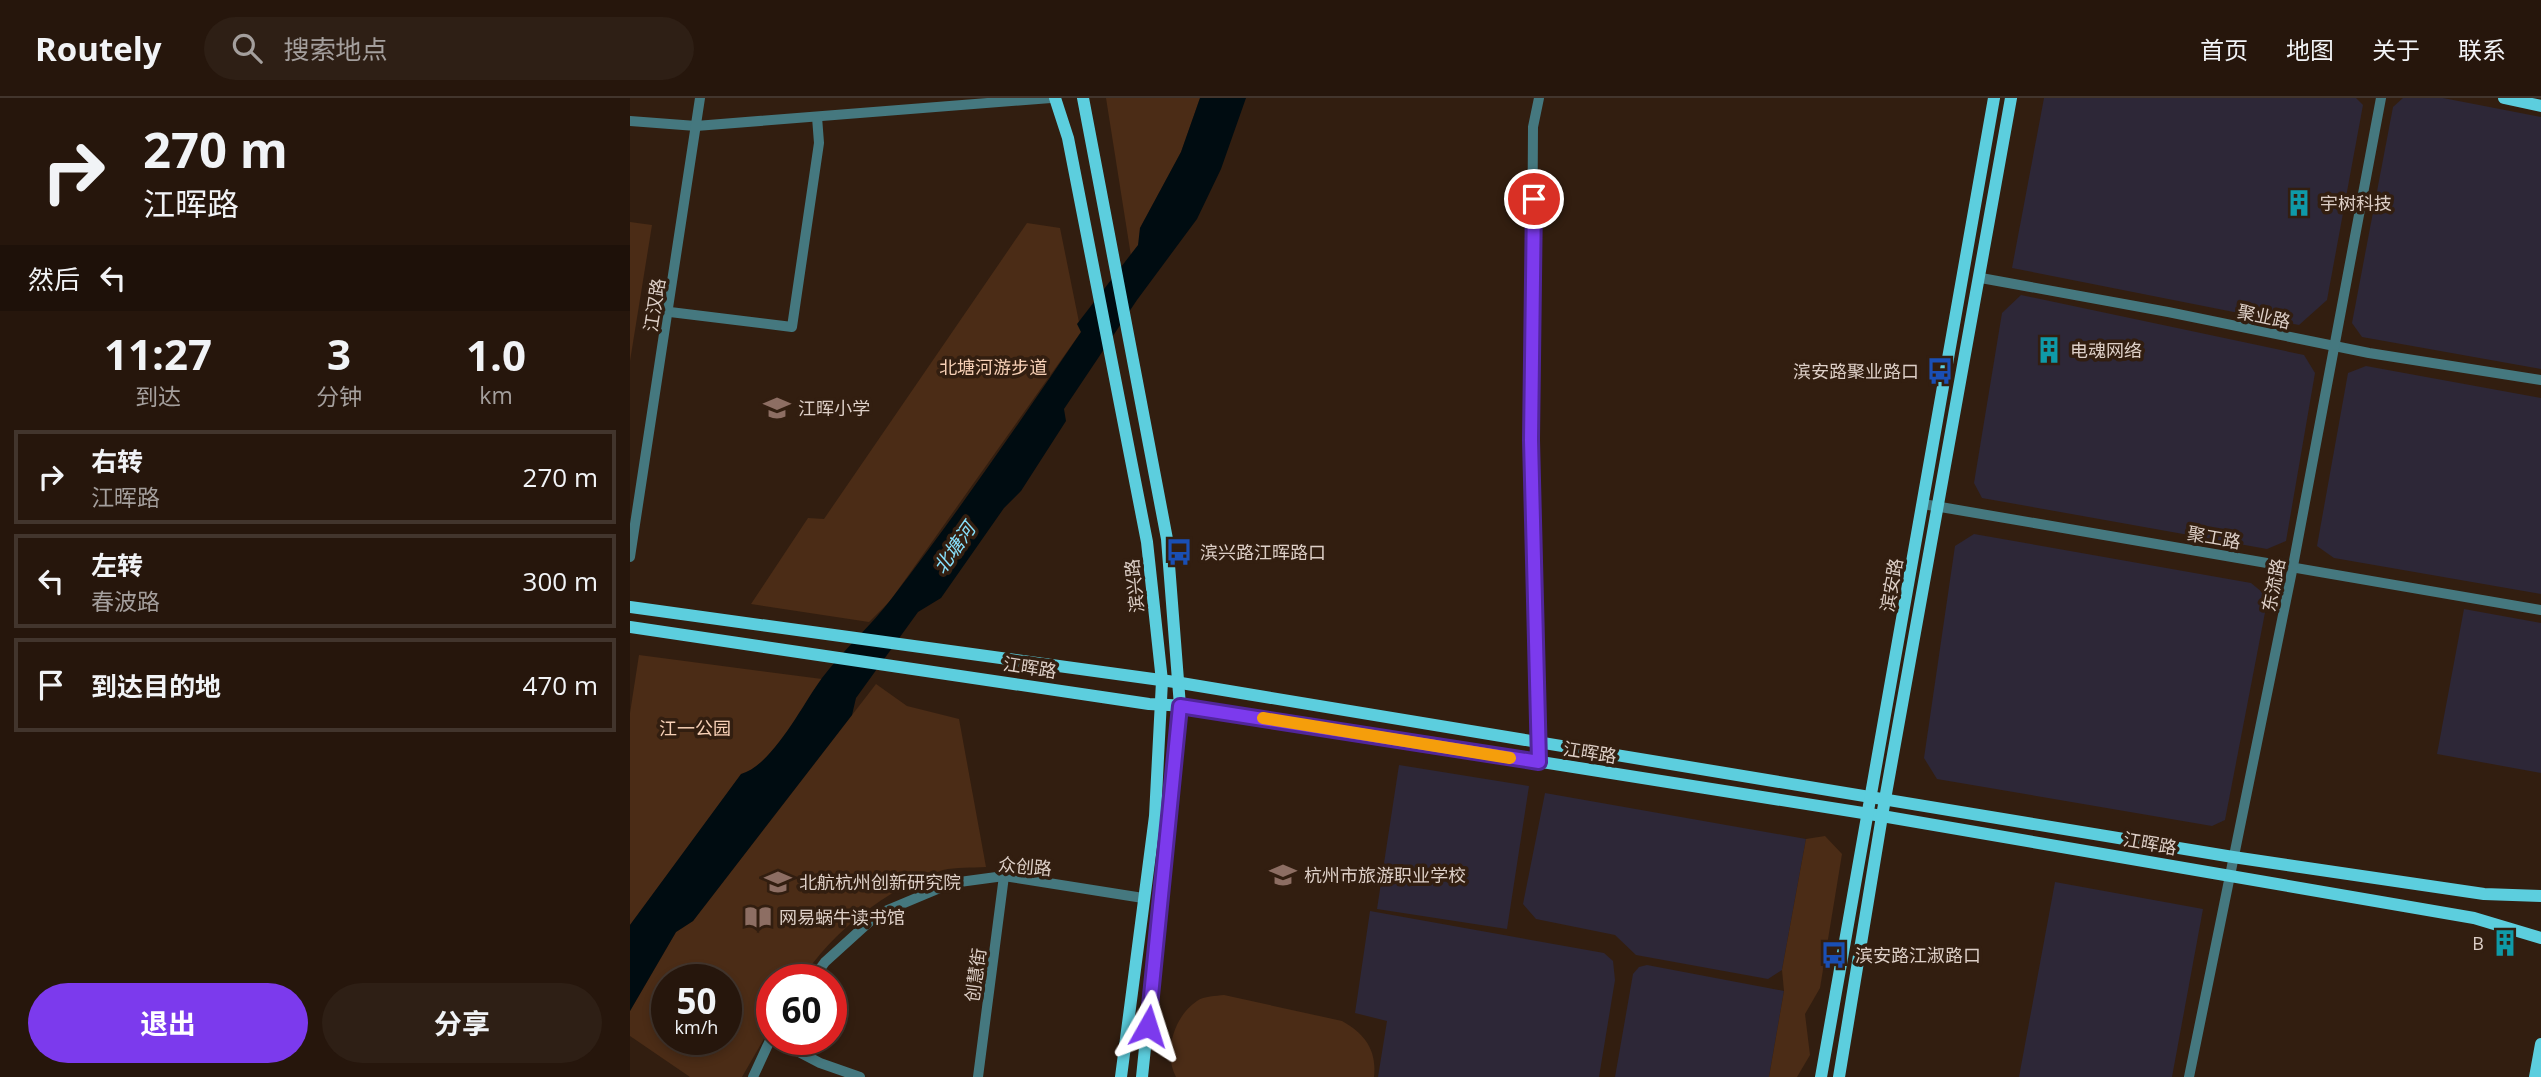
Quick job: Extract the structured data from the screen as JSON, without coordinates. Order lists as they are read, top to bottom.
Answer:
{
  "streets": {
    "main road": ["滨安路", "滨兴路", "江晖路"],
    "street": [
      "江汉路",
      "聚业路",
      "聚工路",
      "东流路",
      "众创路",
      "创慧街"
    ]
  },
  "crossings": [
    ["聚业路", "滨安路"],
    ["聚业路", "东流路"],
    ["聚工路", "滨安路"],
    ["聚工路", "东流路"],
    ["滨安路", "江晖路"],
    ["东流路", "江晖路"],
    ["滨兴路", "江晖路"],
    ["滨兴路", "众创路"],
    ["众创路", "创慧街"]
  ],
  "water": ["北塘河"],
  "parks": ["北塘河游步道", "江一公园"],
  "places": {
    "building": ["宇树科技", "电魂网络", "B"],
    "bus stop": ["滨安路聚业路口", "滨兴路江晖路口", "滨安路江淑路口"],
    "school or university": ["江晖小学", "杭州市旅游职业学校", "北航杭州创新研究院"],
    "library": ["网易蜗牛读书馆"]
  },
  "page": {
    "header": "Routely",
    "search": "搜索地点",
    "nav": [
      "首页",
      "地图",
      "关于",
      "联系"
    ],
    "turn": ["270 m", "江晖路"],
    "then": "然后",
    "eta": [
      "11:27",
      "到达",
      "3",
      "分钟",
      "1.0",
      "km"
    ],
    "list": [
      {
        "name": "右转",
        "note": "江晖路",
        "value": "270 m"
      },
      {
        "name": "左转",
        "note": "春波路",
        "value": "300 m"
      },
      {
        "name": "到达目的地",
        "value": "470 m"
      }
    ],
    "speed": "50 km/h",
    "limit": "60",
    "buttons": ["退出", "分享"]
  }
}
